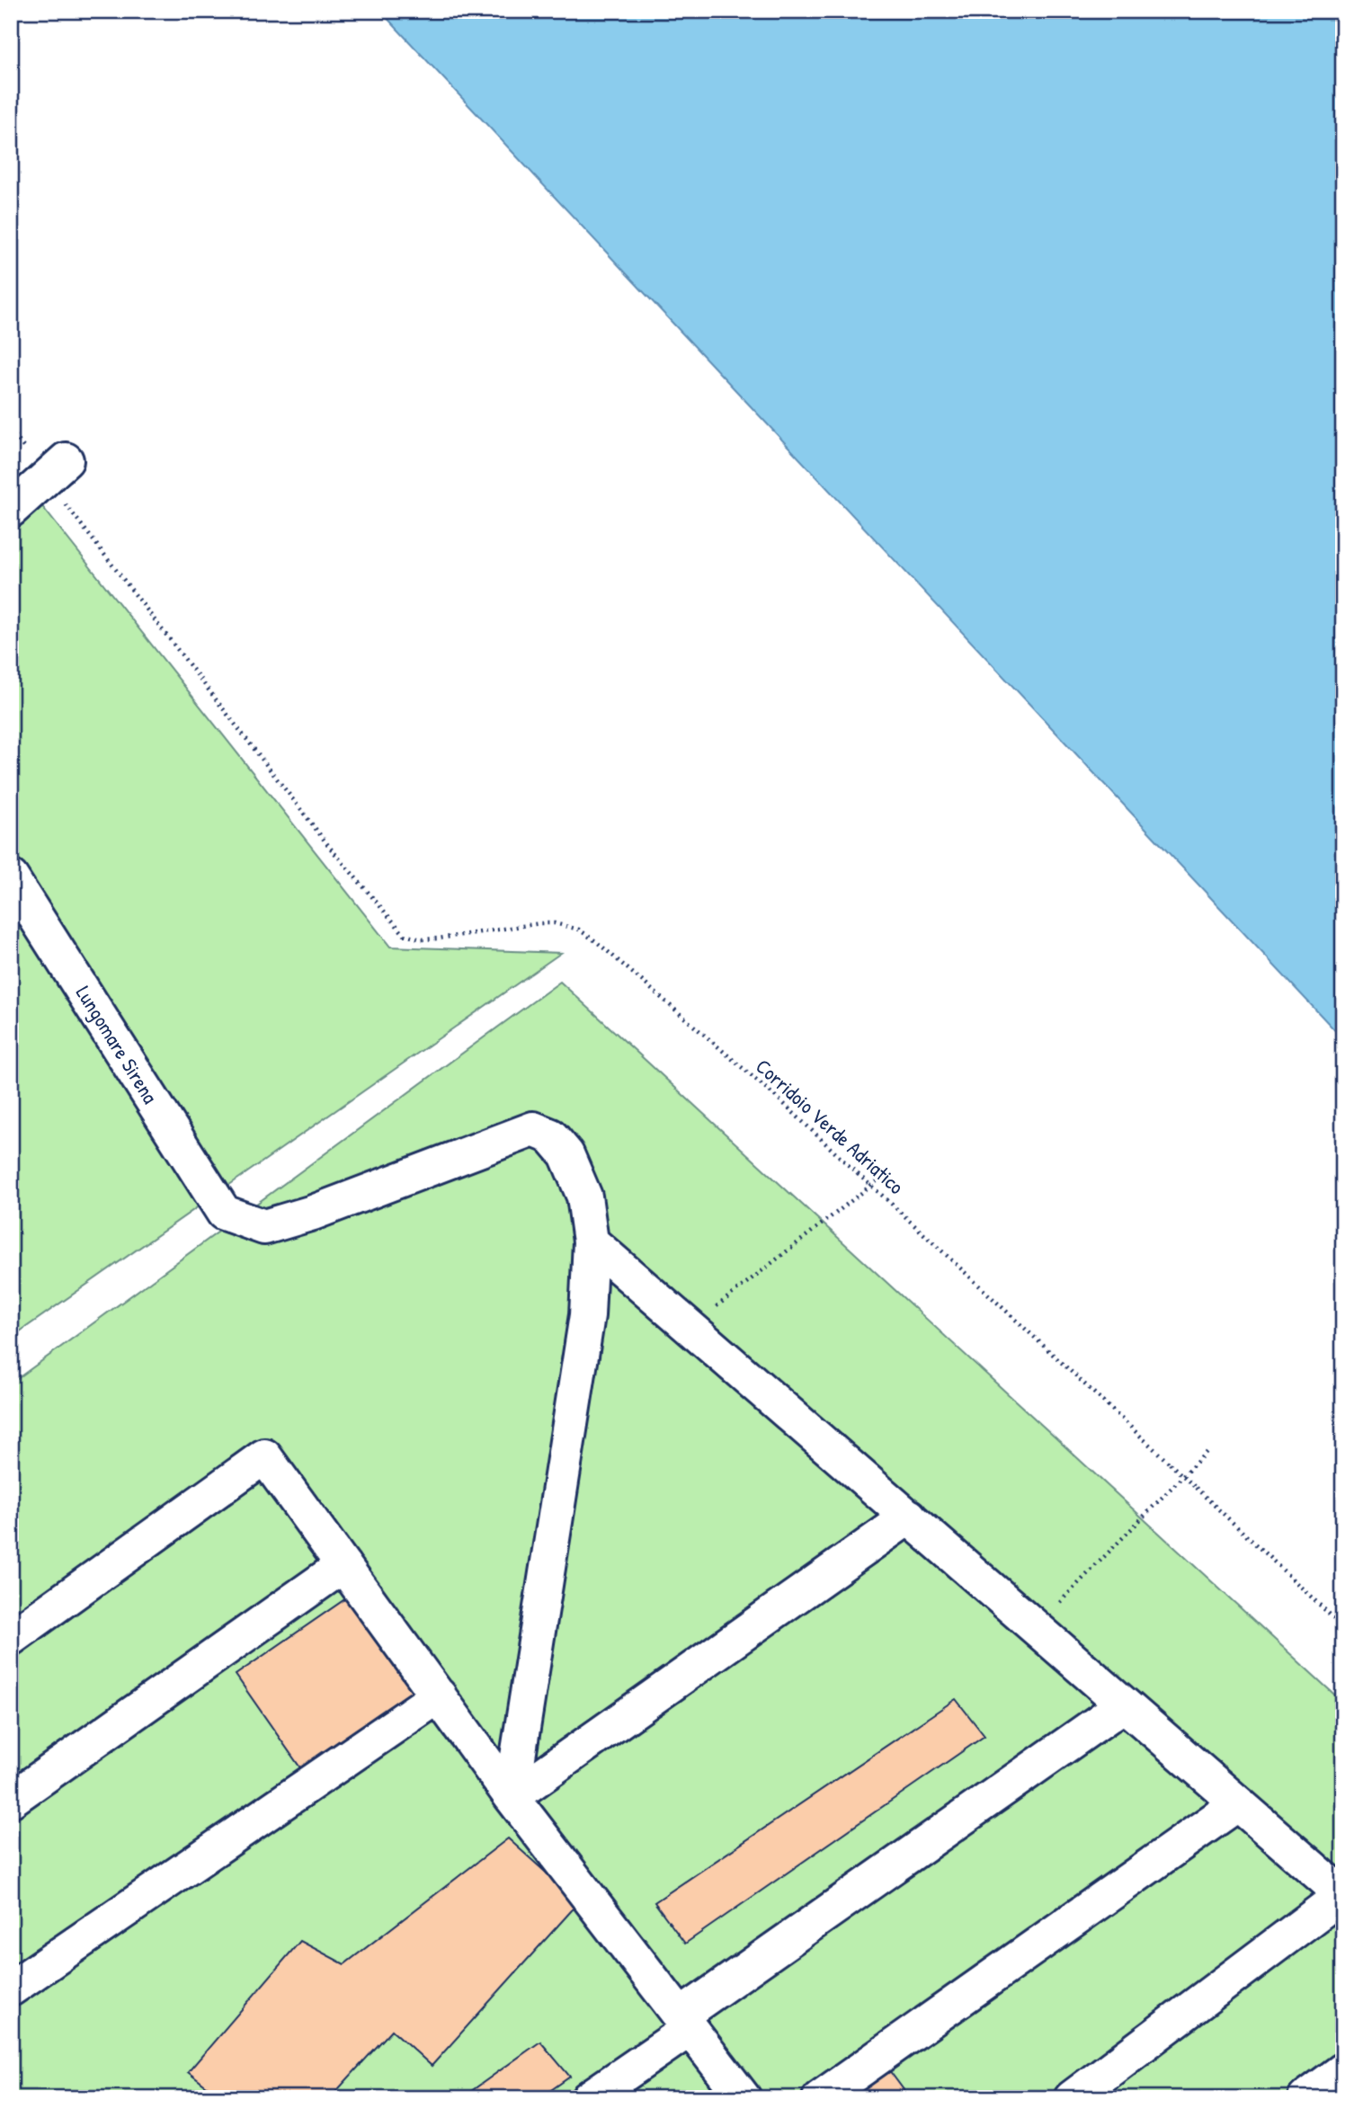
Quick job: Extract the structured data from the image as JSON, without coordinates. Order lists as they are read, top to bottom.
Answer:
{
  "streets": {
    "lane": ["Lungomare Sirena"],
    "path": ["Corridoio Verde Adriatico"]
  }
}
